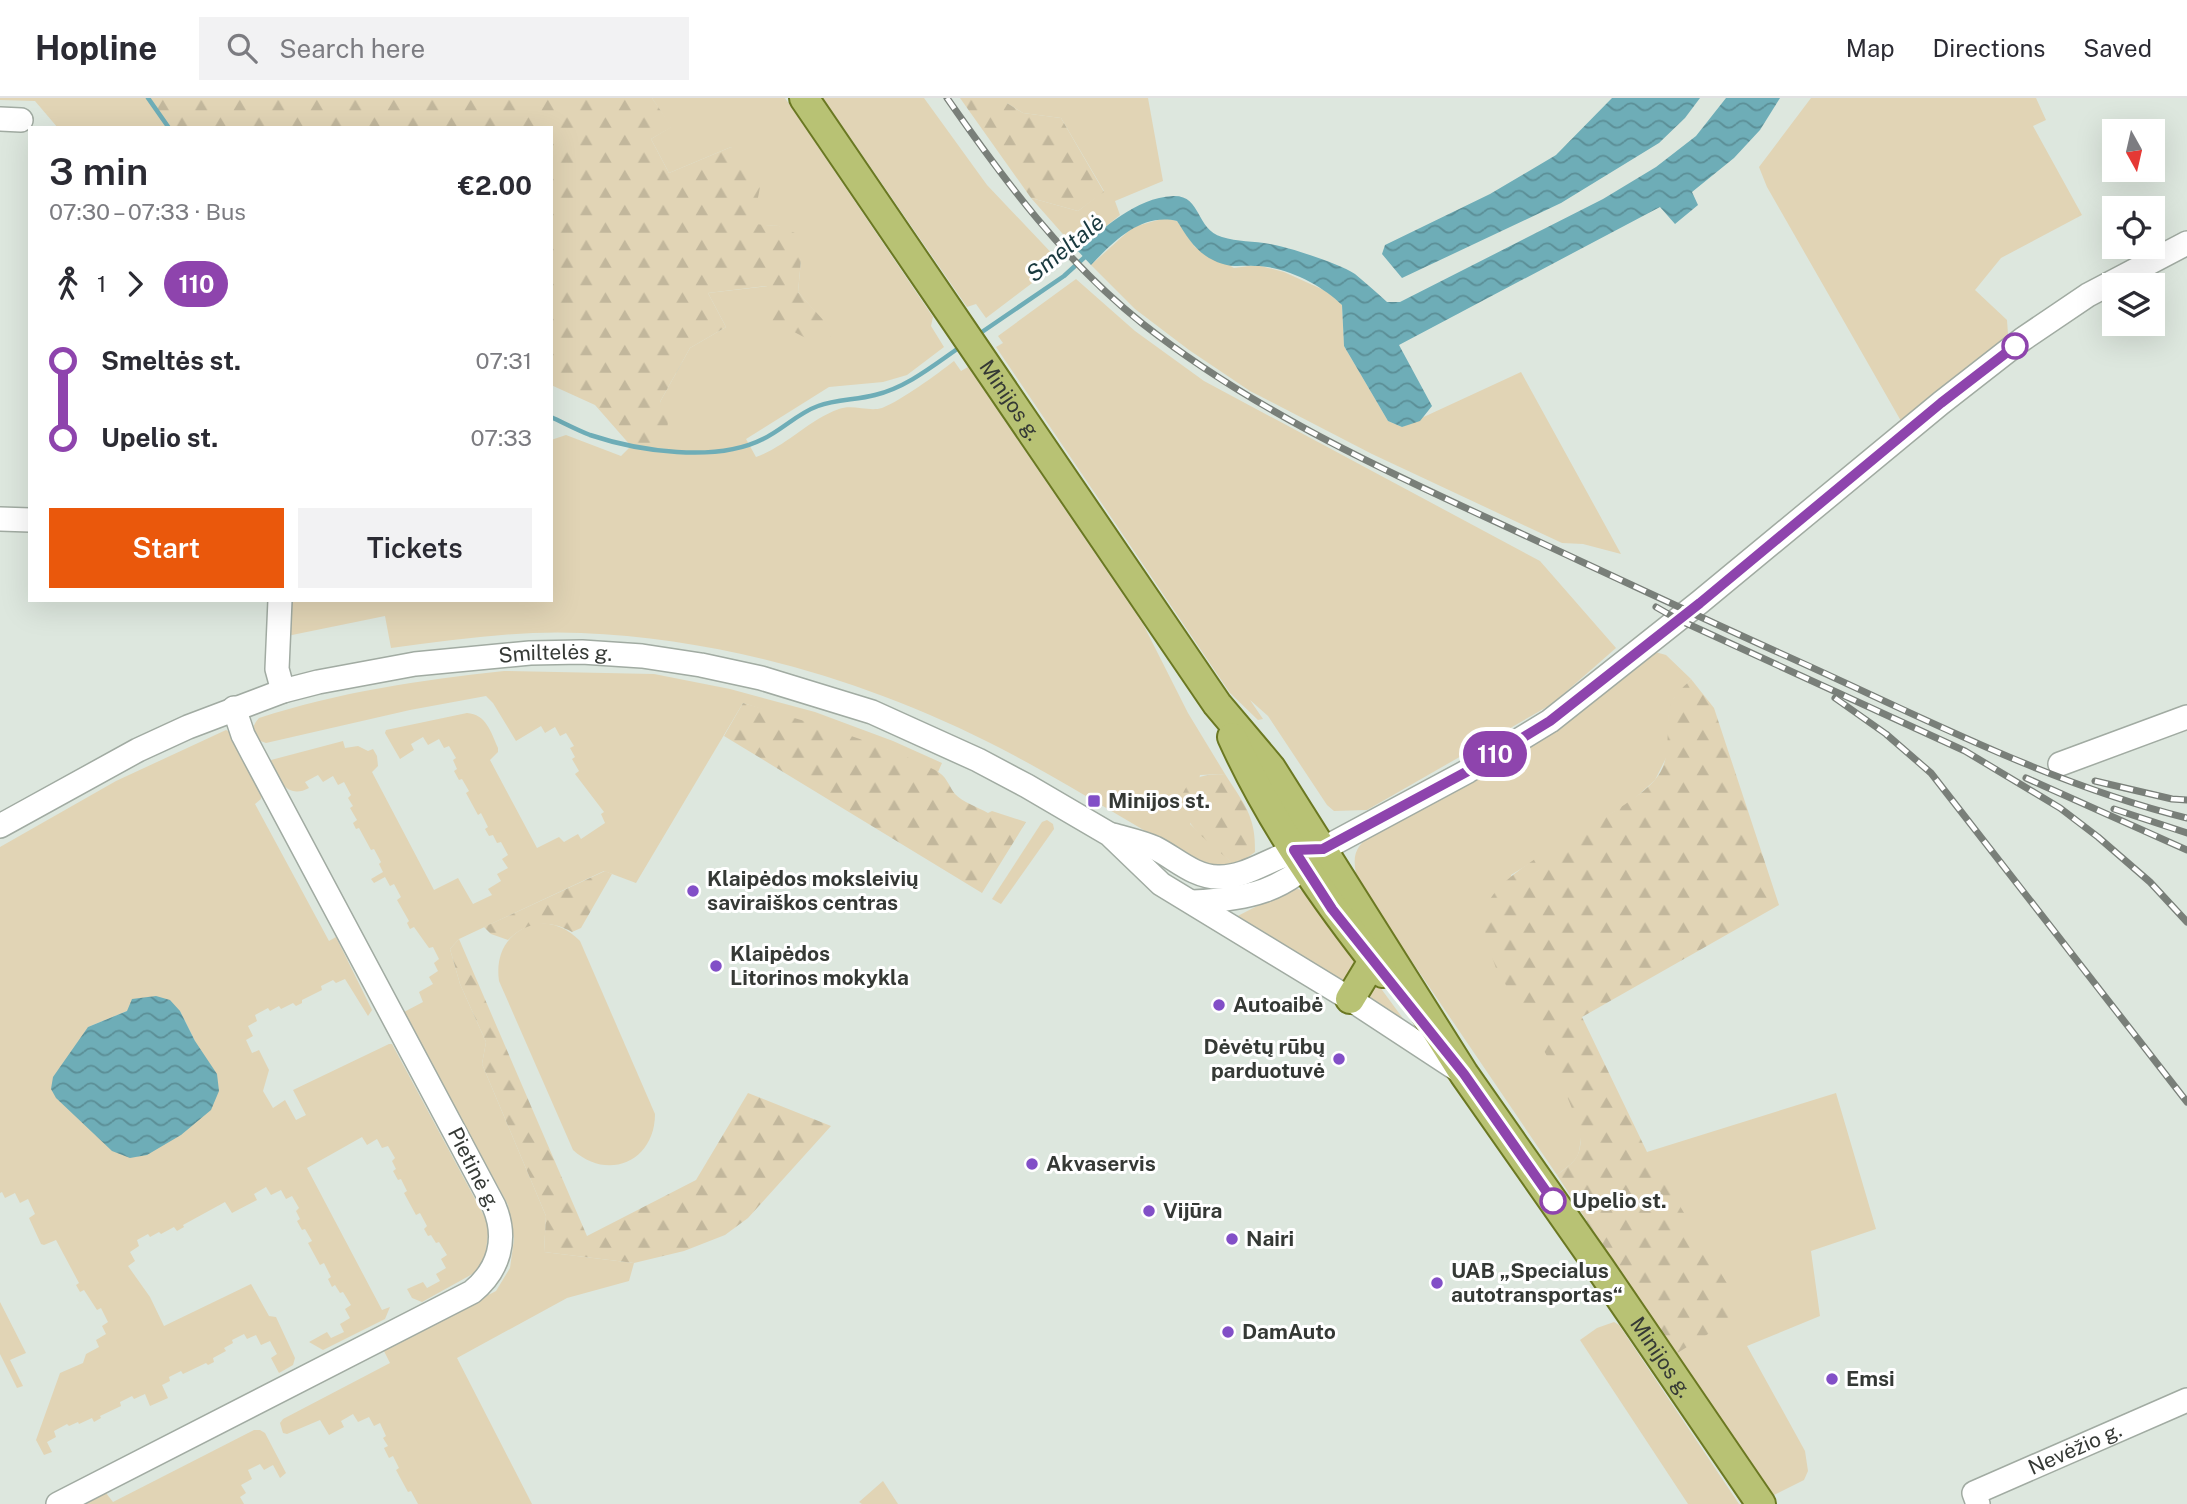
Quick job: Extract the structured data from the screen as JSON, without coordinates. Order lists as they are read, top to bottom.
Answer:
{
  "streets": {
    "main road": ["Minijos g."],
    "street": ["Smiltelės g.", "Pietinė g.", "Nevėžio g."]
  },
  "crossings": [
    ["Smiltelės g.", "Pietinė g."]
  ],
  "water": ["Smeltalė"],
  "places": {
    "transit": ["Minijos st."],
    "other": [
      "Klaipėdos moksleivių saviraiškos centras",
      "Klaipėdos Litorinos mokykla",
      "Autoaibė",
      "Dėvėtų rūbų parduotuvė",
      "Akvaservis",
      "Upelio st.",
      "Vijūra",
      "Nairi",
      "UAB „Specialus autotransportas“",
      "DamAuto",
      "Emsi"
    ]
  },
  "lines": ["bus line 110"],
  "north": "bottom",
  "page": {
    "header": "Hopline",
    "search": "Search here",
    "nav": ["Map", "Directions", "Saved"],
    "on_map": "110",
    "heading": ["3 min", "07:30 – 07:33 · Bus", "€2.00"],
    "legs": ["1", "110"],
    "list": [
      {
        "name": "Smeltės st.",
        "value": "07:31"
      },
      {
        "name": "Upelio st.",
        "value": "07:33"
      }
    ],
    "buttons": ["Start", "Tickets"]
  }
}
